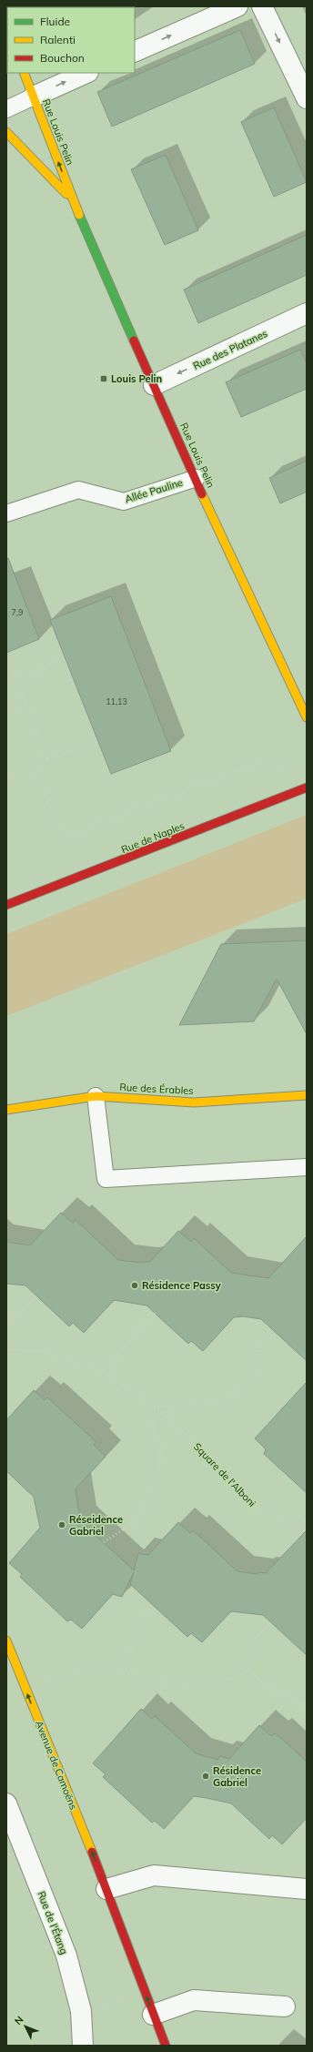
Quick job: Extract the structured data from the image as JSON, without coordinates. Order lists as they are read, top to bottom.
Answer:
{
  "streets": {
    "street": [
      "Rue Louis Pelin",
      "Rue des Platanes",
      "Rue de Naples",
      "Rue des Érables",
      "Avenue de Camoëns",
      "Rue de l'Étang"
    ],
    "lane": ["Allée Pauline"],
    "path": ["Square de l'Alboni"]
  },
  "crossings": [
    ["Rue Louis Pelin", "Rue des Platanes"],
    ["Rue Louis Pelin", "Allée Pauline"]
  ],
  "one_way": ["Rue des Platanes", "Avenue de Camoëns"],
  "places": {
    "transit": ["Louis Pelin"],
    "other": ["Résidence Passy", "Réseidence Gabriel", "Résidence Gabriel"]
  },
  "house_numbers": ["7,9", "11,13"],
  "legend": ["Fluide", "Ralenti", "Bouchon"],
  "north": "top left"
}
